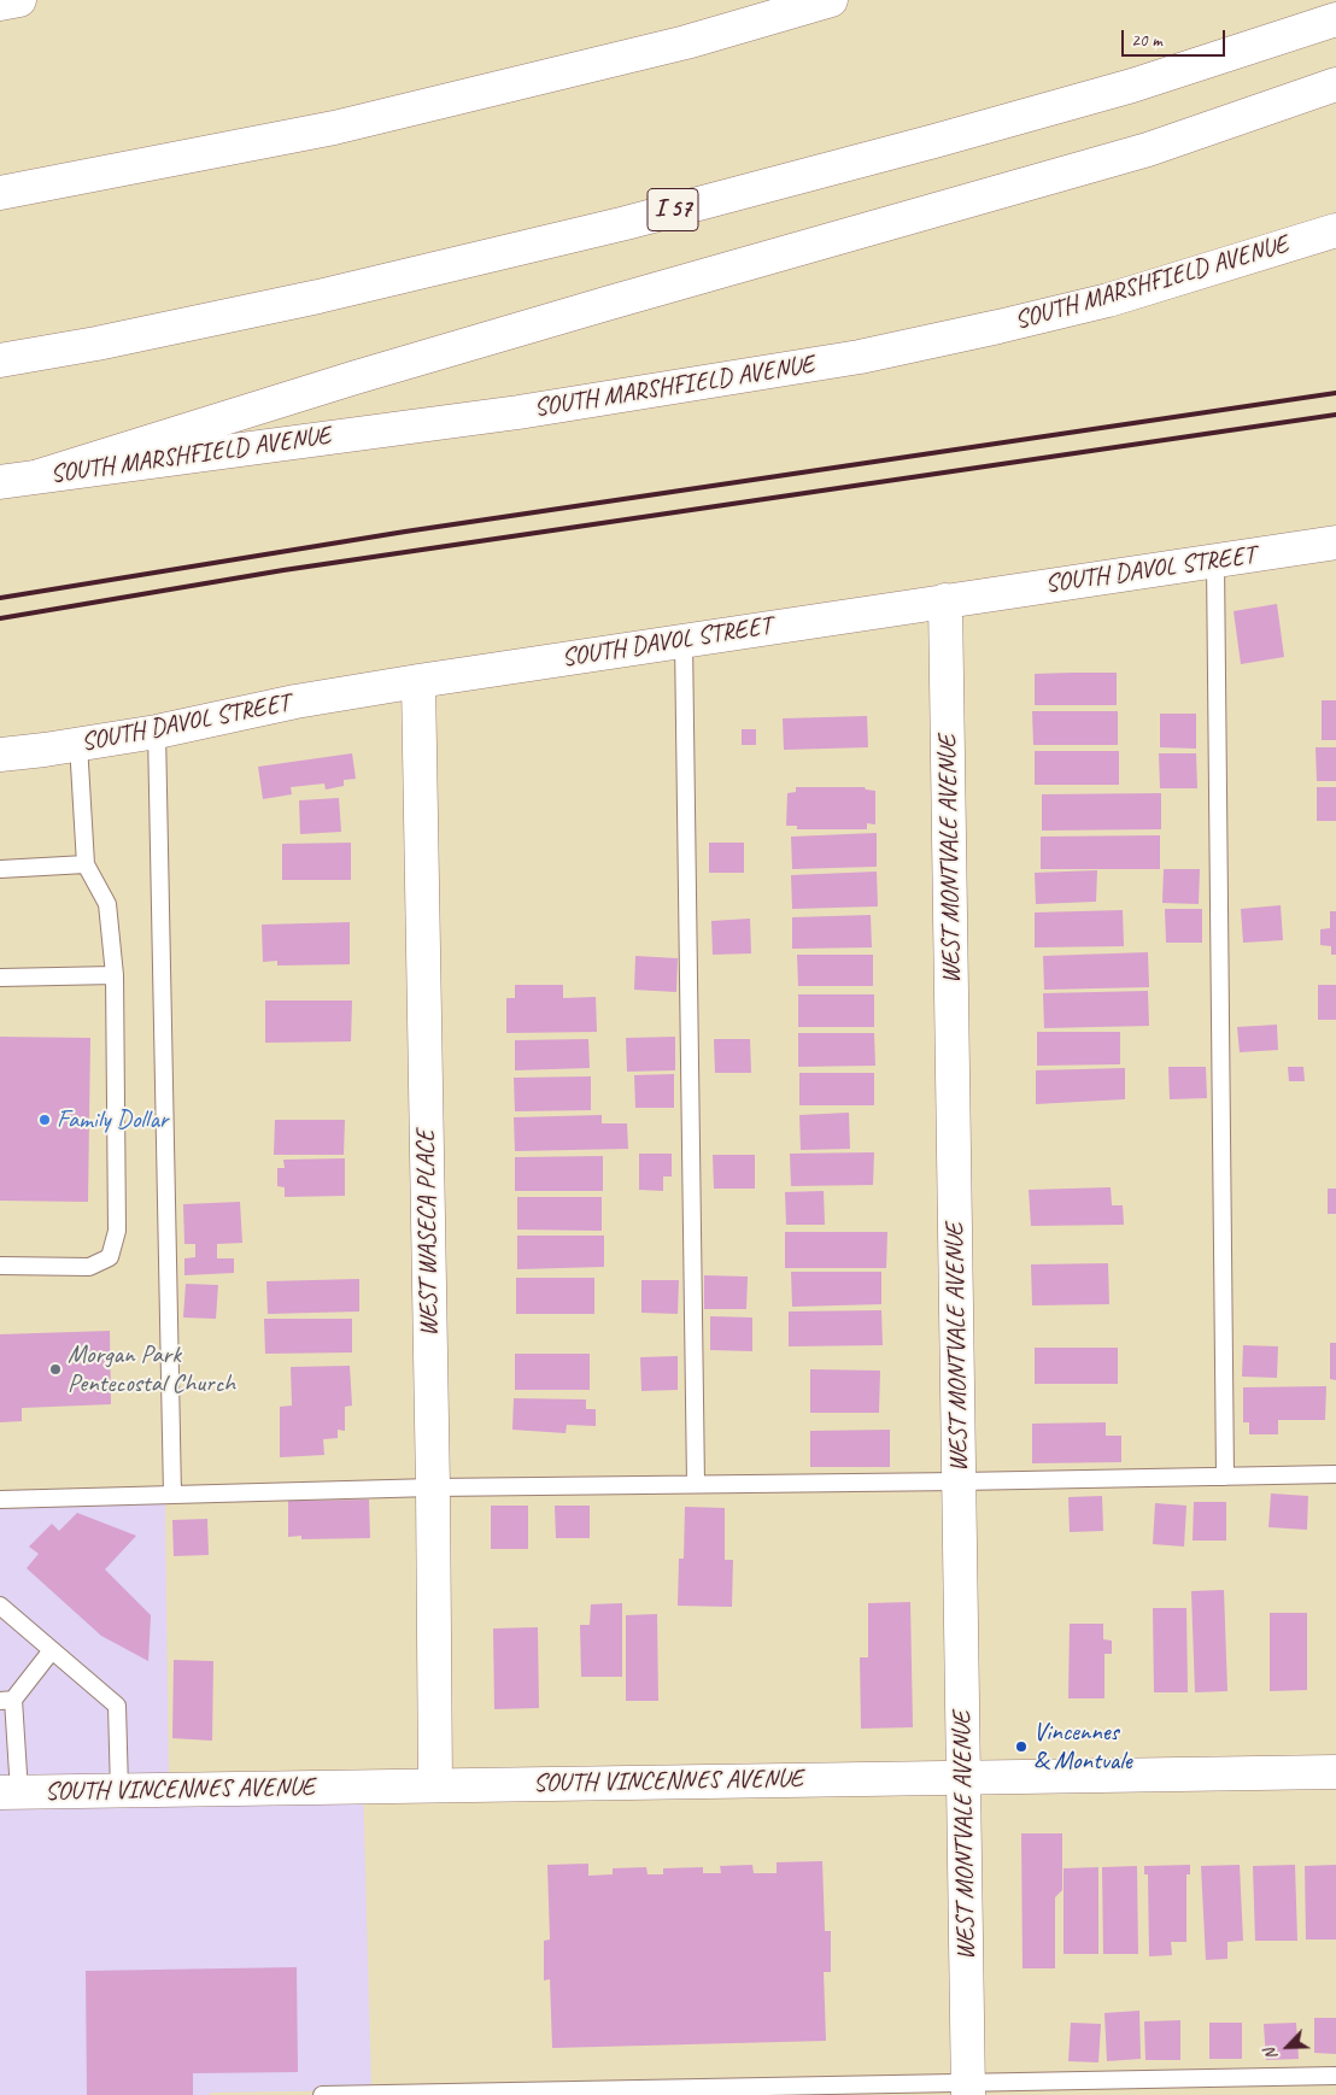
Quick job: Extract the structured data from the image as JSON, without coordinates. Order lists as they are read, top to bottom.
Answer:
{
  "streets": {
    "main road": [
      "I 57",
      "SOUTH MARSHFIELD AVENUE",
      "SOUTH DAVOL STREET",
      "WEST MONTVALE AVENUE",
      "WEST WASECA PLACE",
      "SOUTH VINCENNES AVENUE"
    ]
  },
  "crossings": [
    ["SOUTH DAVOL STREET", "WEST MONTVALE AVENUE"],
    ["SOUTH DAVOL STREET", "WEST WASECA PLACE"],
    ["WEST MONTVALE AVENUE", "SOUTH VINCENNES AVENUE"],
    ["WEST WASECA PLACE", "SOUTH VINCENNES AVENUE"]
  ],
  "places": ["Family Dollar", "Morgan Park Pentecostal Church", "Vincennes & Montvale"],
  "scale_bar": "20 m",
  "north": "bottom left"
}
